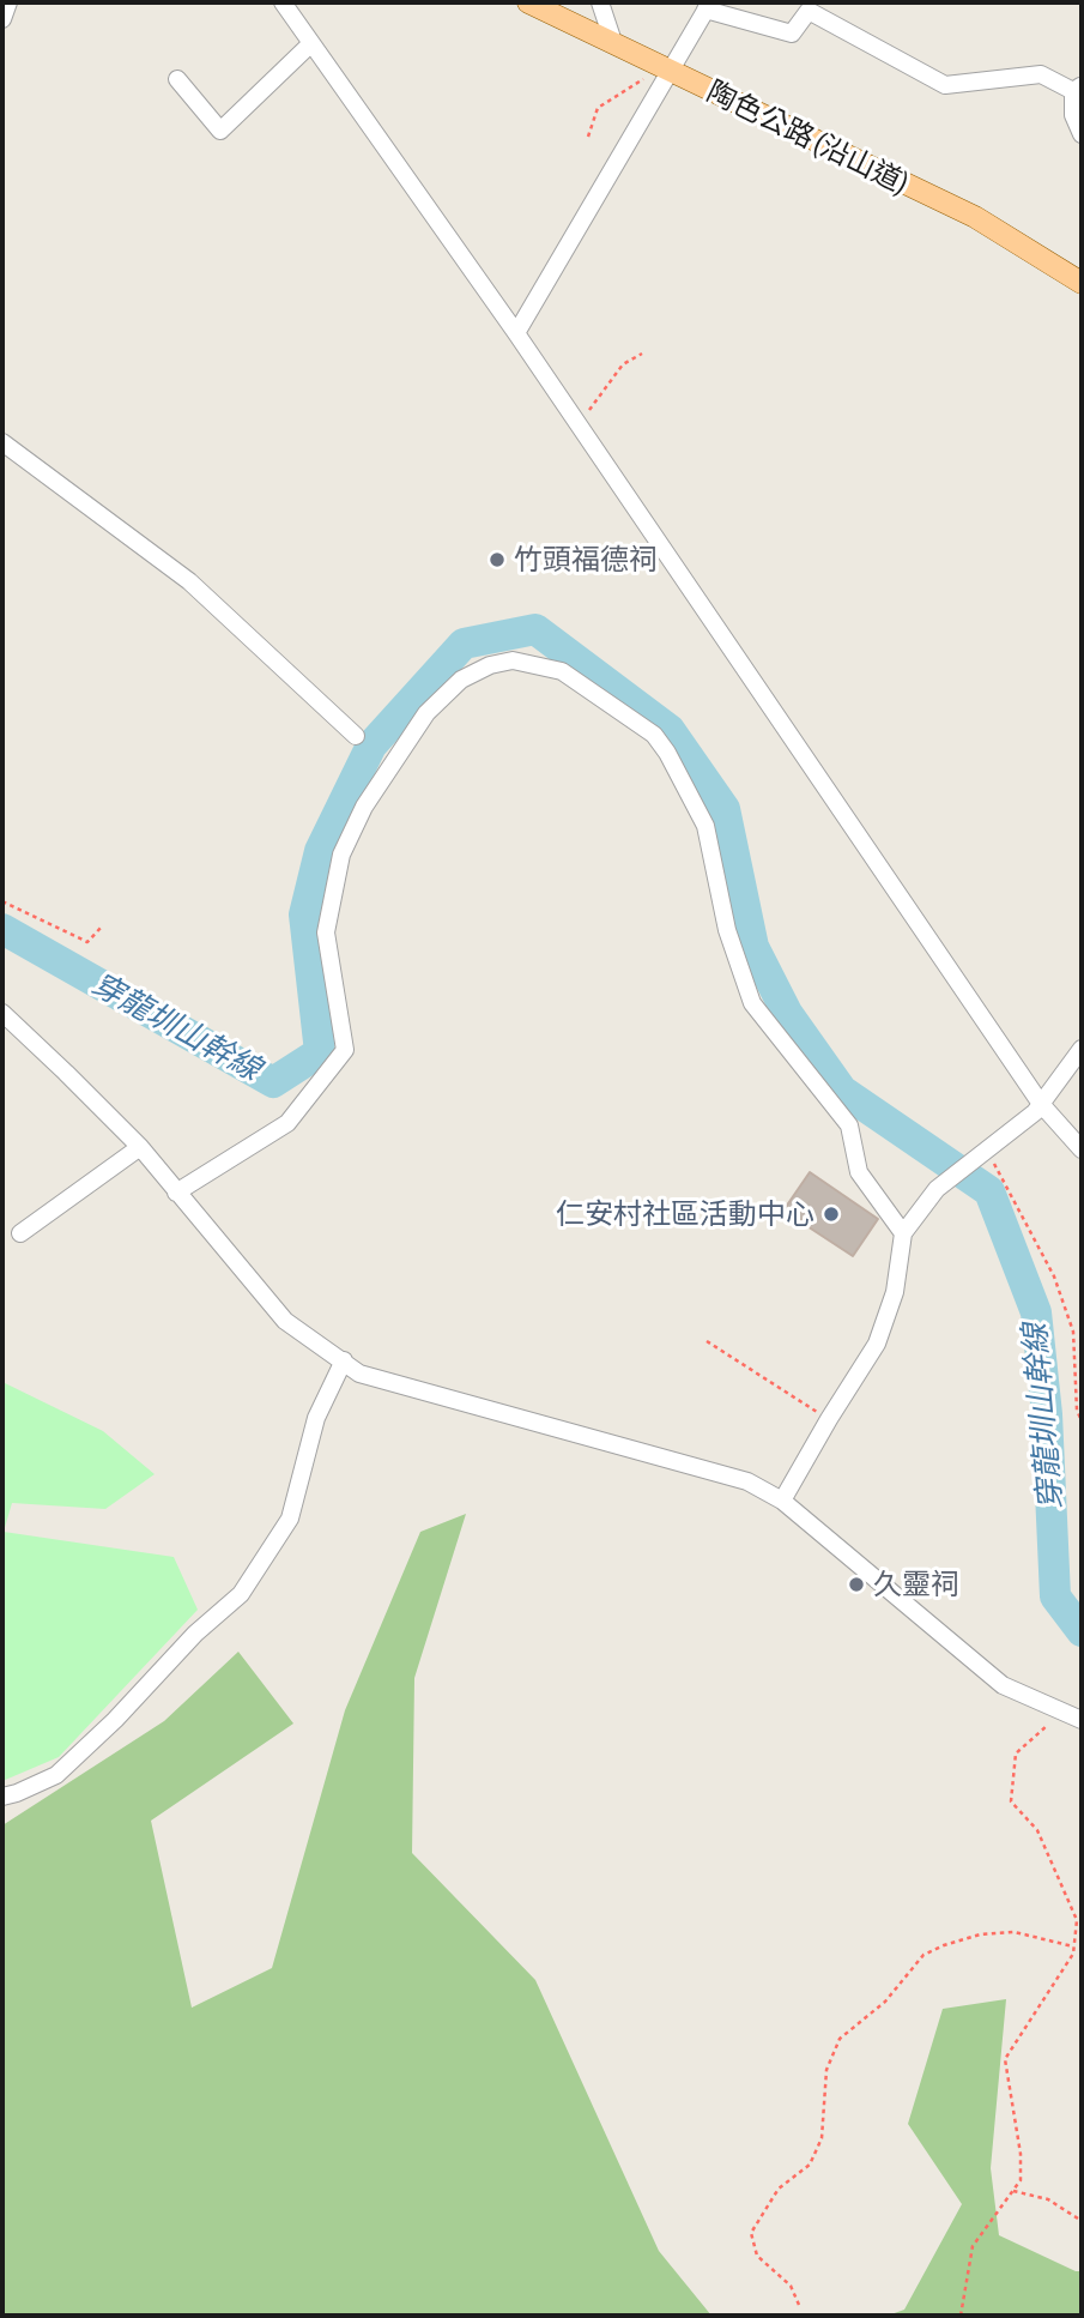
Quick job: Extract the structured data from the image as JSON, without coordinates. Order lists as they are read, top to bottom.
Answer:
{
  "streets": {
    "main road": ["陶色公路 (沿山道)"]
  },
  "water": ["穿龍圳山幹線"],
  "places": ["竹頭福德祠", "仁安村社區活動中心", "久靈祠"]
}
